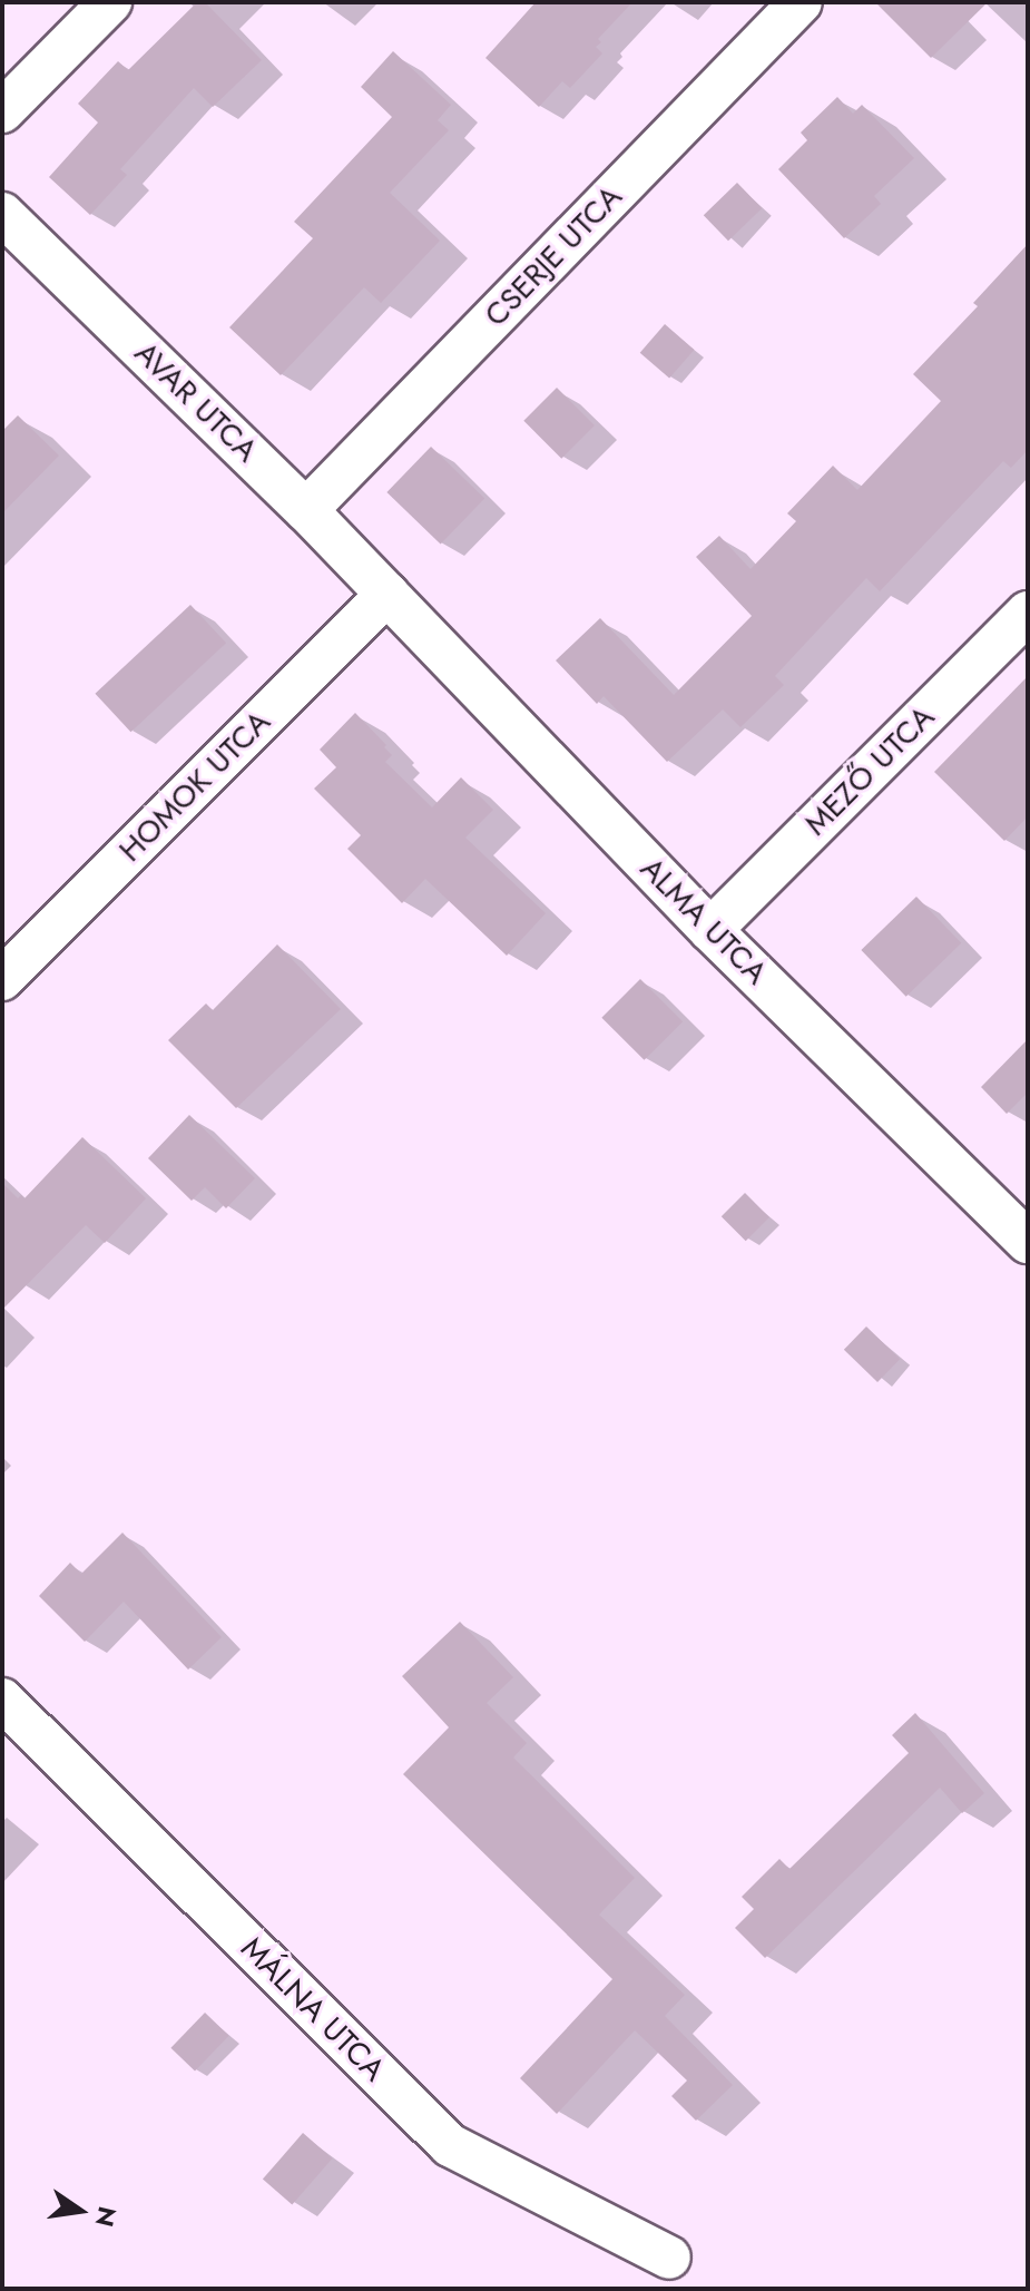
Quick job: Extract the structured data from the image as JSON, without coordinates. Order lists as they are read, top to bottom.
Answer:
{
  "streets": {
    "street": [
      "CSERJE UTCA",
      "AVAR UTCA",
      "MEZŐ UTCA",
      "HOMOK UTCA",
      "ALMA UTCA",
      "MÁLNA UTCA"
    ]
  },
  "crossings": [
    ["CSERJE UTCA", "AVAR UTCA"],
    ["AVAR UTCA", "HOMOK UTCA"],
    ["AVAR UTCA", "ALMA UTCA"],
    ["MEZŐ UTCA", "ALMA UTCA"],
    ["HOMOK UTCA", "ALMA UTCA"]
  ],
  "north": "right"
}
